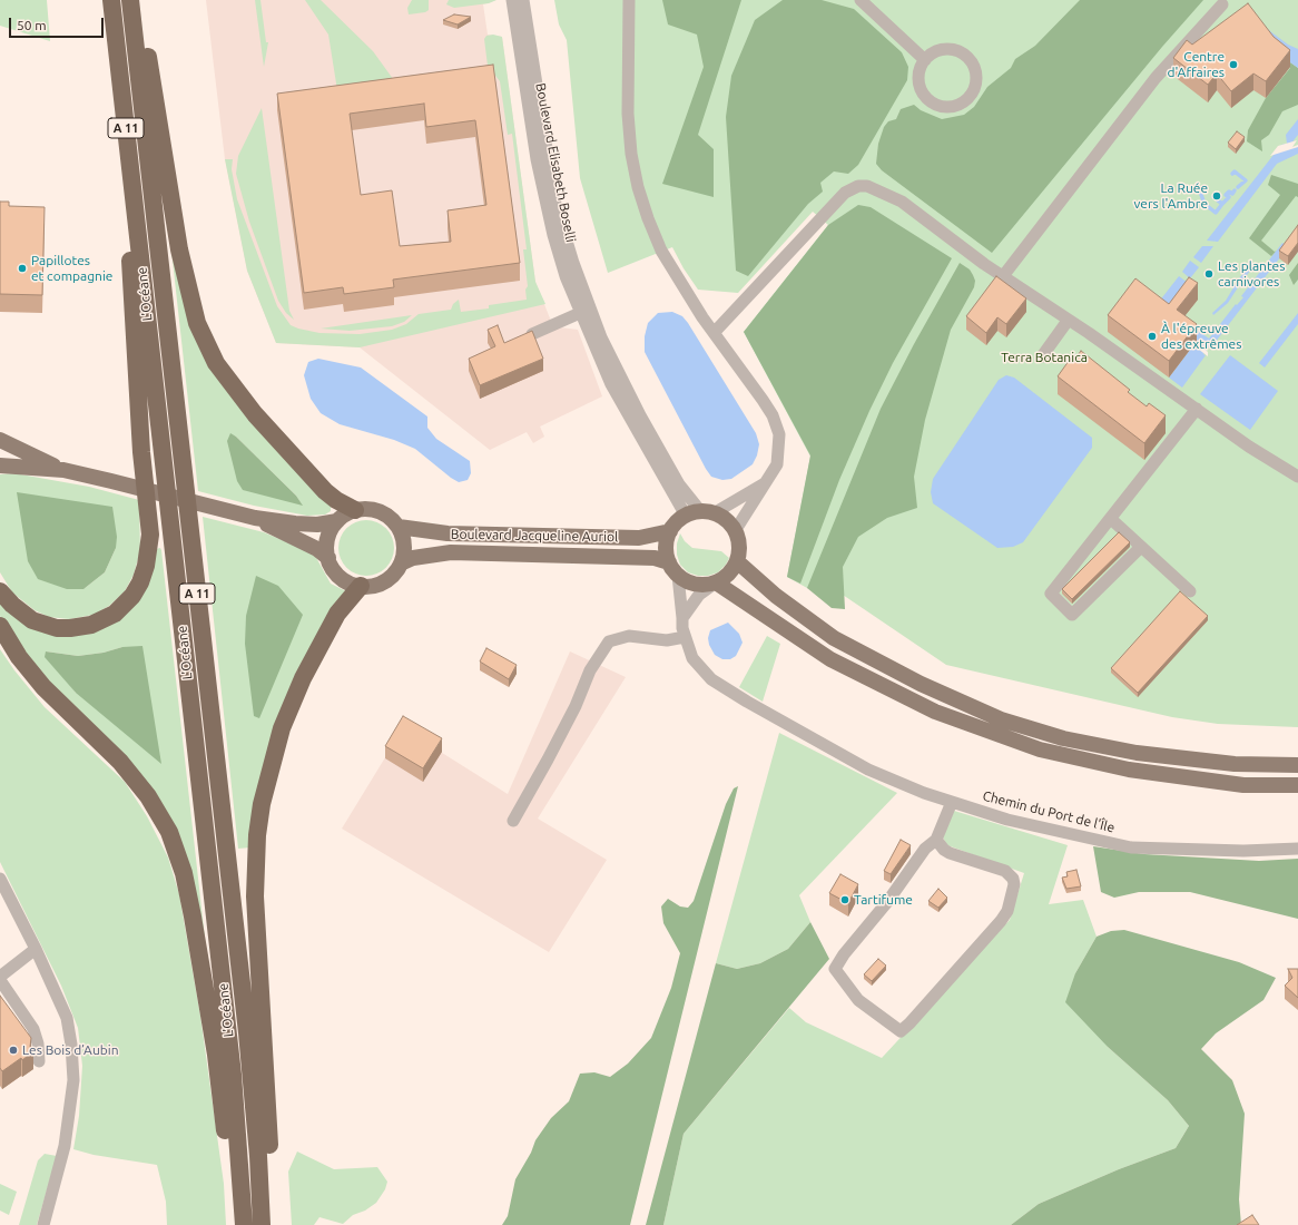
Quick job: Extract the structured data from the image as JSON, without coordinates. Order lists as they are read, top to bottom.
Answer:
{
  "streets": {
    "highway": ["A 11", "L’Océane"],
    "main road": ["Boulevard Jacqueline Auriol"],
    "street": ["Boulevard Elisabeth Boselli", "Chemin du Port de l'Île"]
  },
  "crossings": [
    ["Boulevard Elisabeth Boselli", "Boulevard Jacqueline Auriol"],
    ["Boulevard Elisabeth Boselli", "Chemin du Port de l'Île"],
    ["Boulevard Jacqueline Auriol", "Chemin du Port de l'Île"]
  ],
  "parks": ["Terra Botanica"],
  "places": [
    "Centre d'Affaires",
    "La Ruée vers l'Ambre",
    "Papillotes et compagnie",
    "Les plantes carnivores",
    "À l'épreuve des extrêmes",
    "Tartifume",
    "Les Bois d’Aubin"
  ],
  "scale_bar": "50 m"
}
